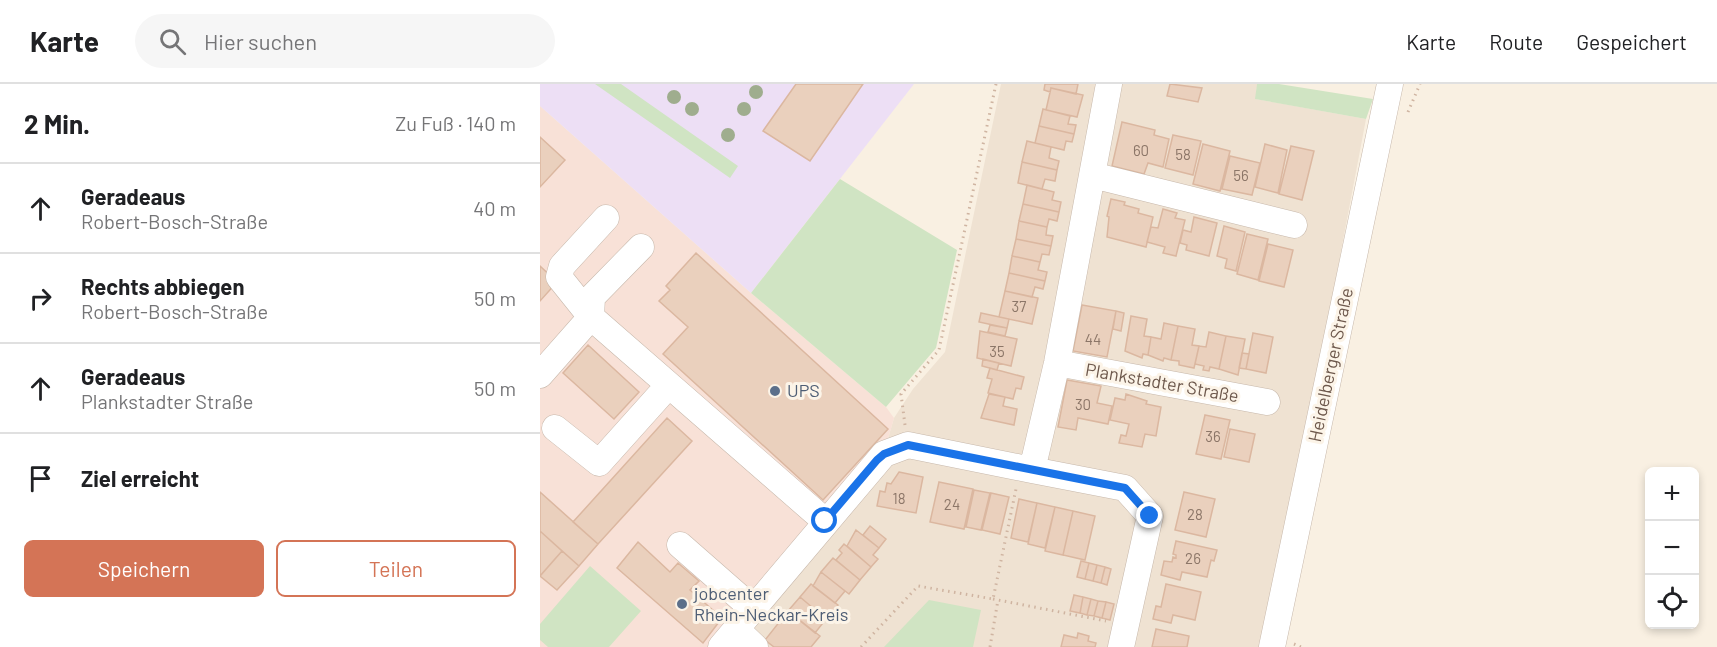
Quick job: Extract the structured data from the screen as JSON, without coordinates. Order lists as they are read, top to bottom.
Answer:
{
  "streets": {
    "street": ["Heidelberger Straße", "Plankstadter Straße"]
  },
  "places": ["UPS", "jobcenter Rhein-Neckar-Kreis"],
  "house_numbers": [
    "60",
    "58",
    "56",
    "37",
    "44",
    "35",
    "30",
    "36",
    "18",
    "24",
    "28",
    "26"
  ],
  "page": {
    "header": "Karte",
    "search": "Hier suchen",
    "nav": ["Karte", "Route", "Gespeichert"],
    "heading": ["2 Min.", "Zu Fuß · 140 m"],
    "list": [
      ["Geradeaus", "Robert-Bosch-Straße", "40 m"],
      ["Rechts abbiegen", "Robert-Bosch-Straße", "50 m"],
      ["Geradeaus", "Plankstadter Straße", "50 m"],
      "Ziel erreicht"
    ],
    "map_buttons": ["+", "−"],
    "buttons": ["Speichern", "Teilen"]
  }
}
